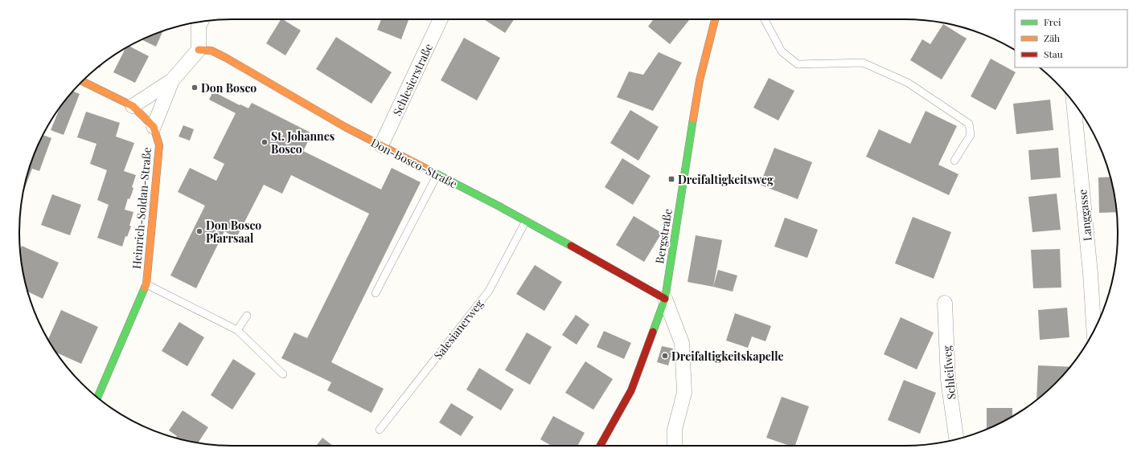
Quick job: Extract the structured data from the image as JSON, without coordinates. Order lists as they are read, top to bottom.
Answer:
{
  "streets": {
    "street": [
      "Schlesierstraße",
      "Don-Bosco-Straße",
      "Heinrich-Soldan-Straße",
      "Langgasse",
      "Bergstraße",
      "Schleifweg"
    ],
    "lane": ["Salesianerweg"]
  },
  "crossings": [
    ["Schlesierstraße", "Don-Bosco-Straße"],
    ["Don-Bosco-Straße", "Bergstraße"],
    ["Don-Bosco-Straße", "Salesianerweg"]
  ],
  "places": {
    "other": [
      "Don Bosco",
      "St. Johannes Bosco",
      "Don Bosco Pfarrsaal",
      "Dreifaltigkeitskapelle"
    ],
    "transit": ["Dreifaltigkeitsweg"]
  },
  "legend": ["Frei", "Zäh", "Stau"]
}
